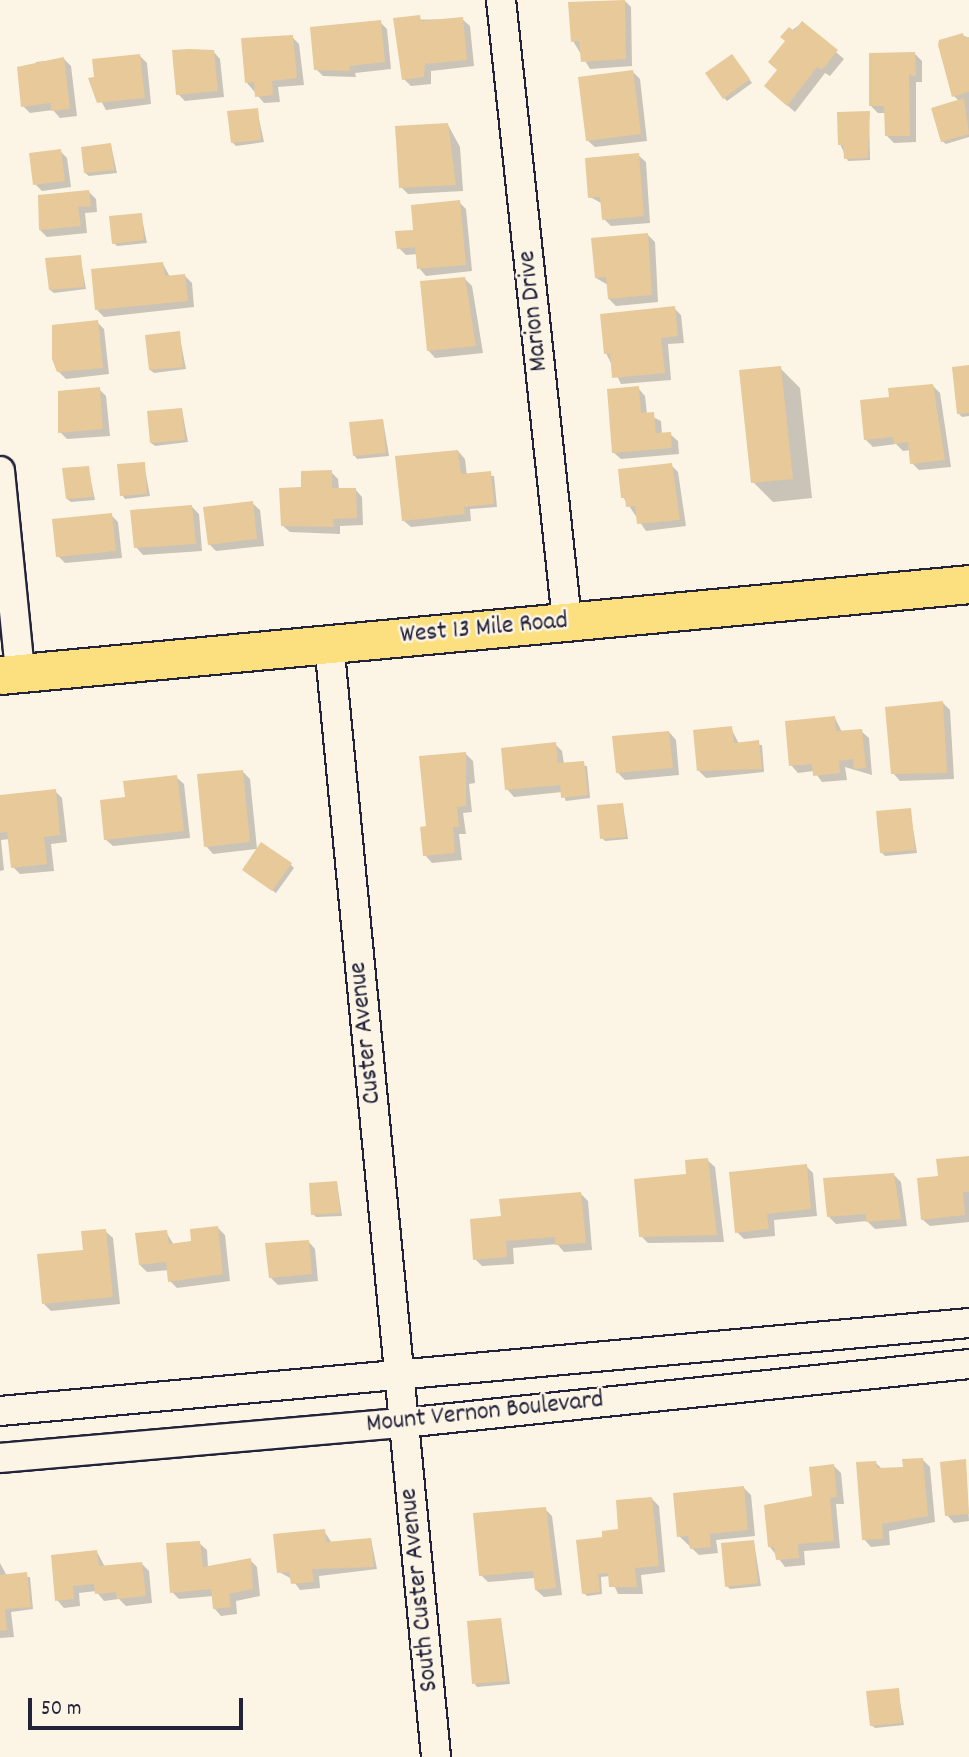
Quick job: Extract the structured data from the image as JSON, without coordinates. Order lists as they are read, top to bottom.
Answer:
{
  "streets": {
    "main road": ["West 13 Mile Road"],
    "street": [
      "Marion Drive",
      "Custer Avenue",
      "Mount Vernon Boulevard",
      "South Custer Avenue"
    ]
  },
  "crossings": [
    ["Marion Drive", "West 13 Mile Road"],
    ["West 13 Mile Road", "Custer Avenue"],
    ["Custer Avenue", "Mount Vernon Boulevard"],
    ["Custer Avenue", "South Custer Avenue"],
    ["Mount Vernon Boulevard", "South Custer Avenue"]
  ],
  "scale_bar": "50 m"
}
